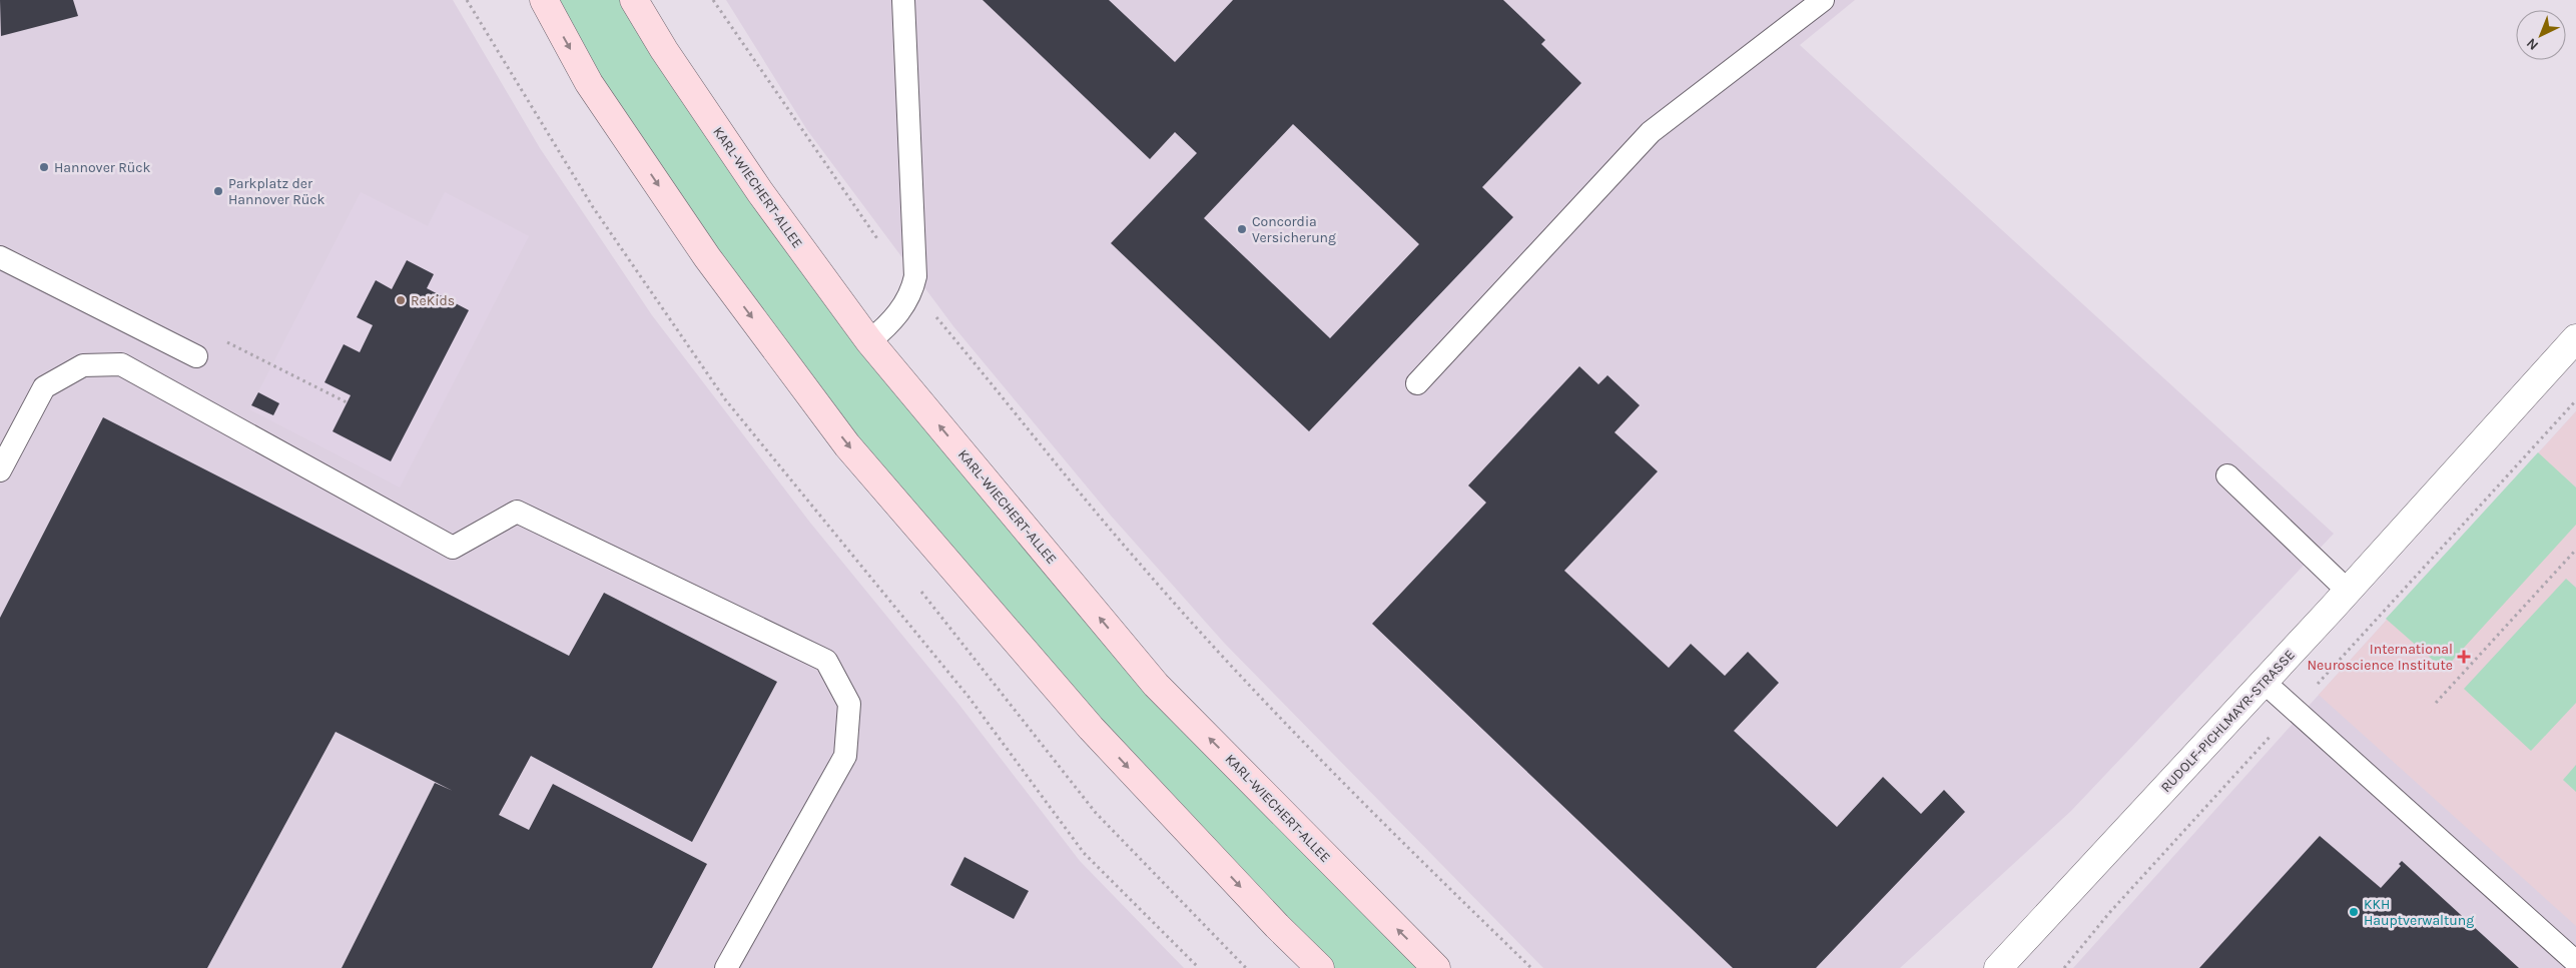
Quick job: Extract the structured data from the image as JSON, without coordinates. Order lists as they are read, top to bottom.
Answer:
{
  "streets": {
    "main road": ["KARL-WIECHERT-ALLEE"],
    "street": ["RUDOLF-PICHLMAYR-STRASSE"]
  },
  "places": {
    "other": [
      "Hannover Rück",
      "Parkplatz der Hannover Rück",
      "Concordia Versicherung",
      "ReKids",
      "KKH Hauptverwaltung"
    ],
    "health": ["International Neuroscience Institute"]
  },
  "north": "bottom left"
}
